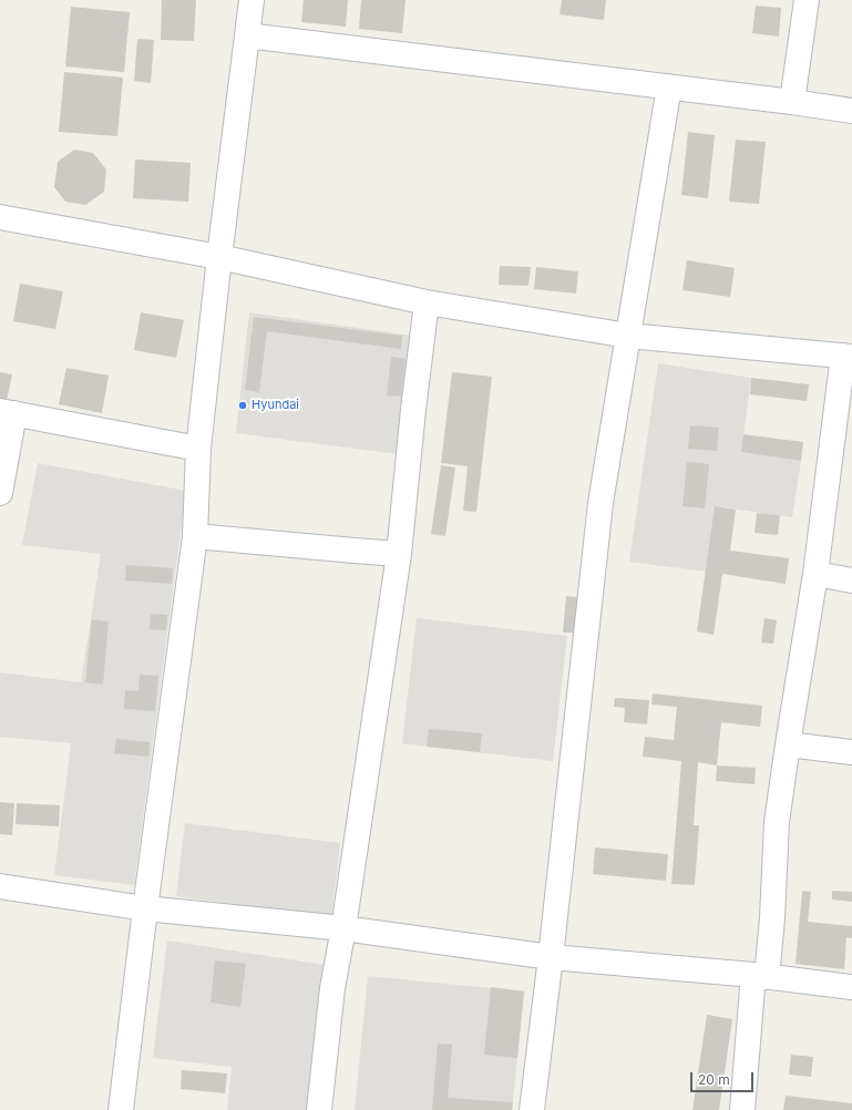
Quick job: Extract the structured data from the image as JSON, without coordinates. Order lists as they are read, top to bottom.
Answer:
{
  "places": ["Hyundai"],
  "scale_bar": "20 m"
}
